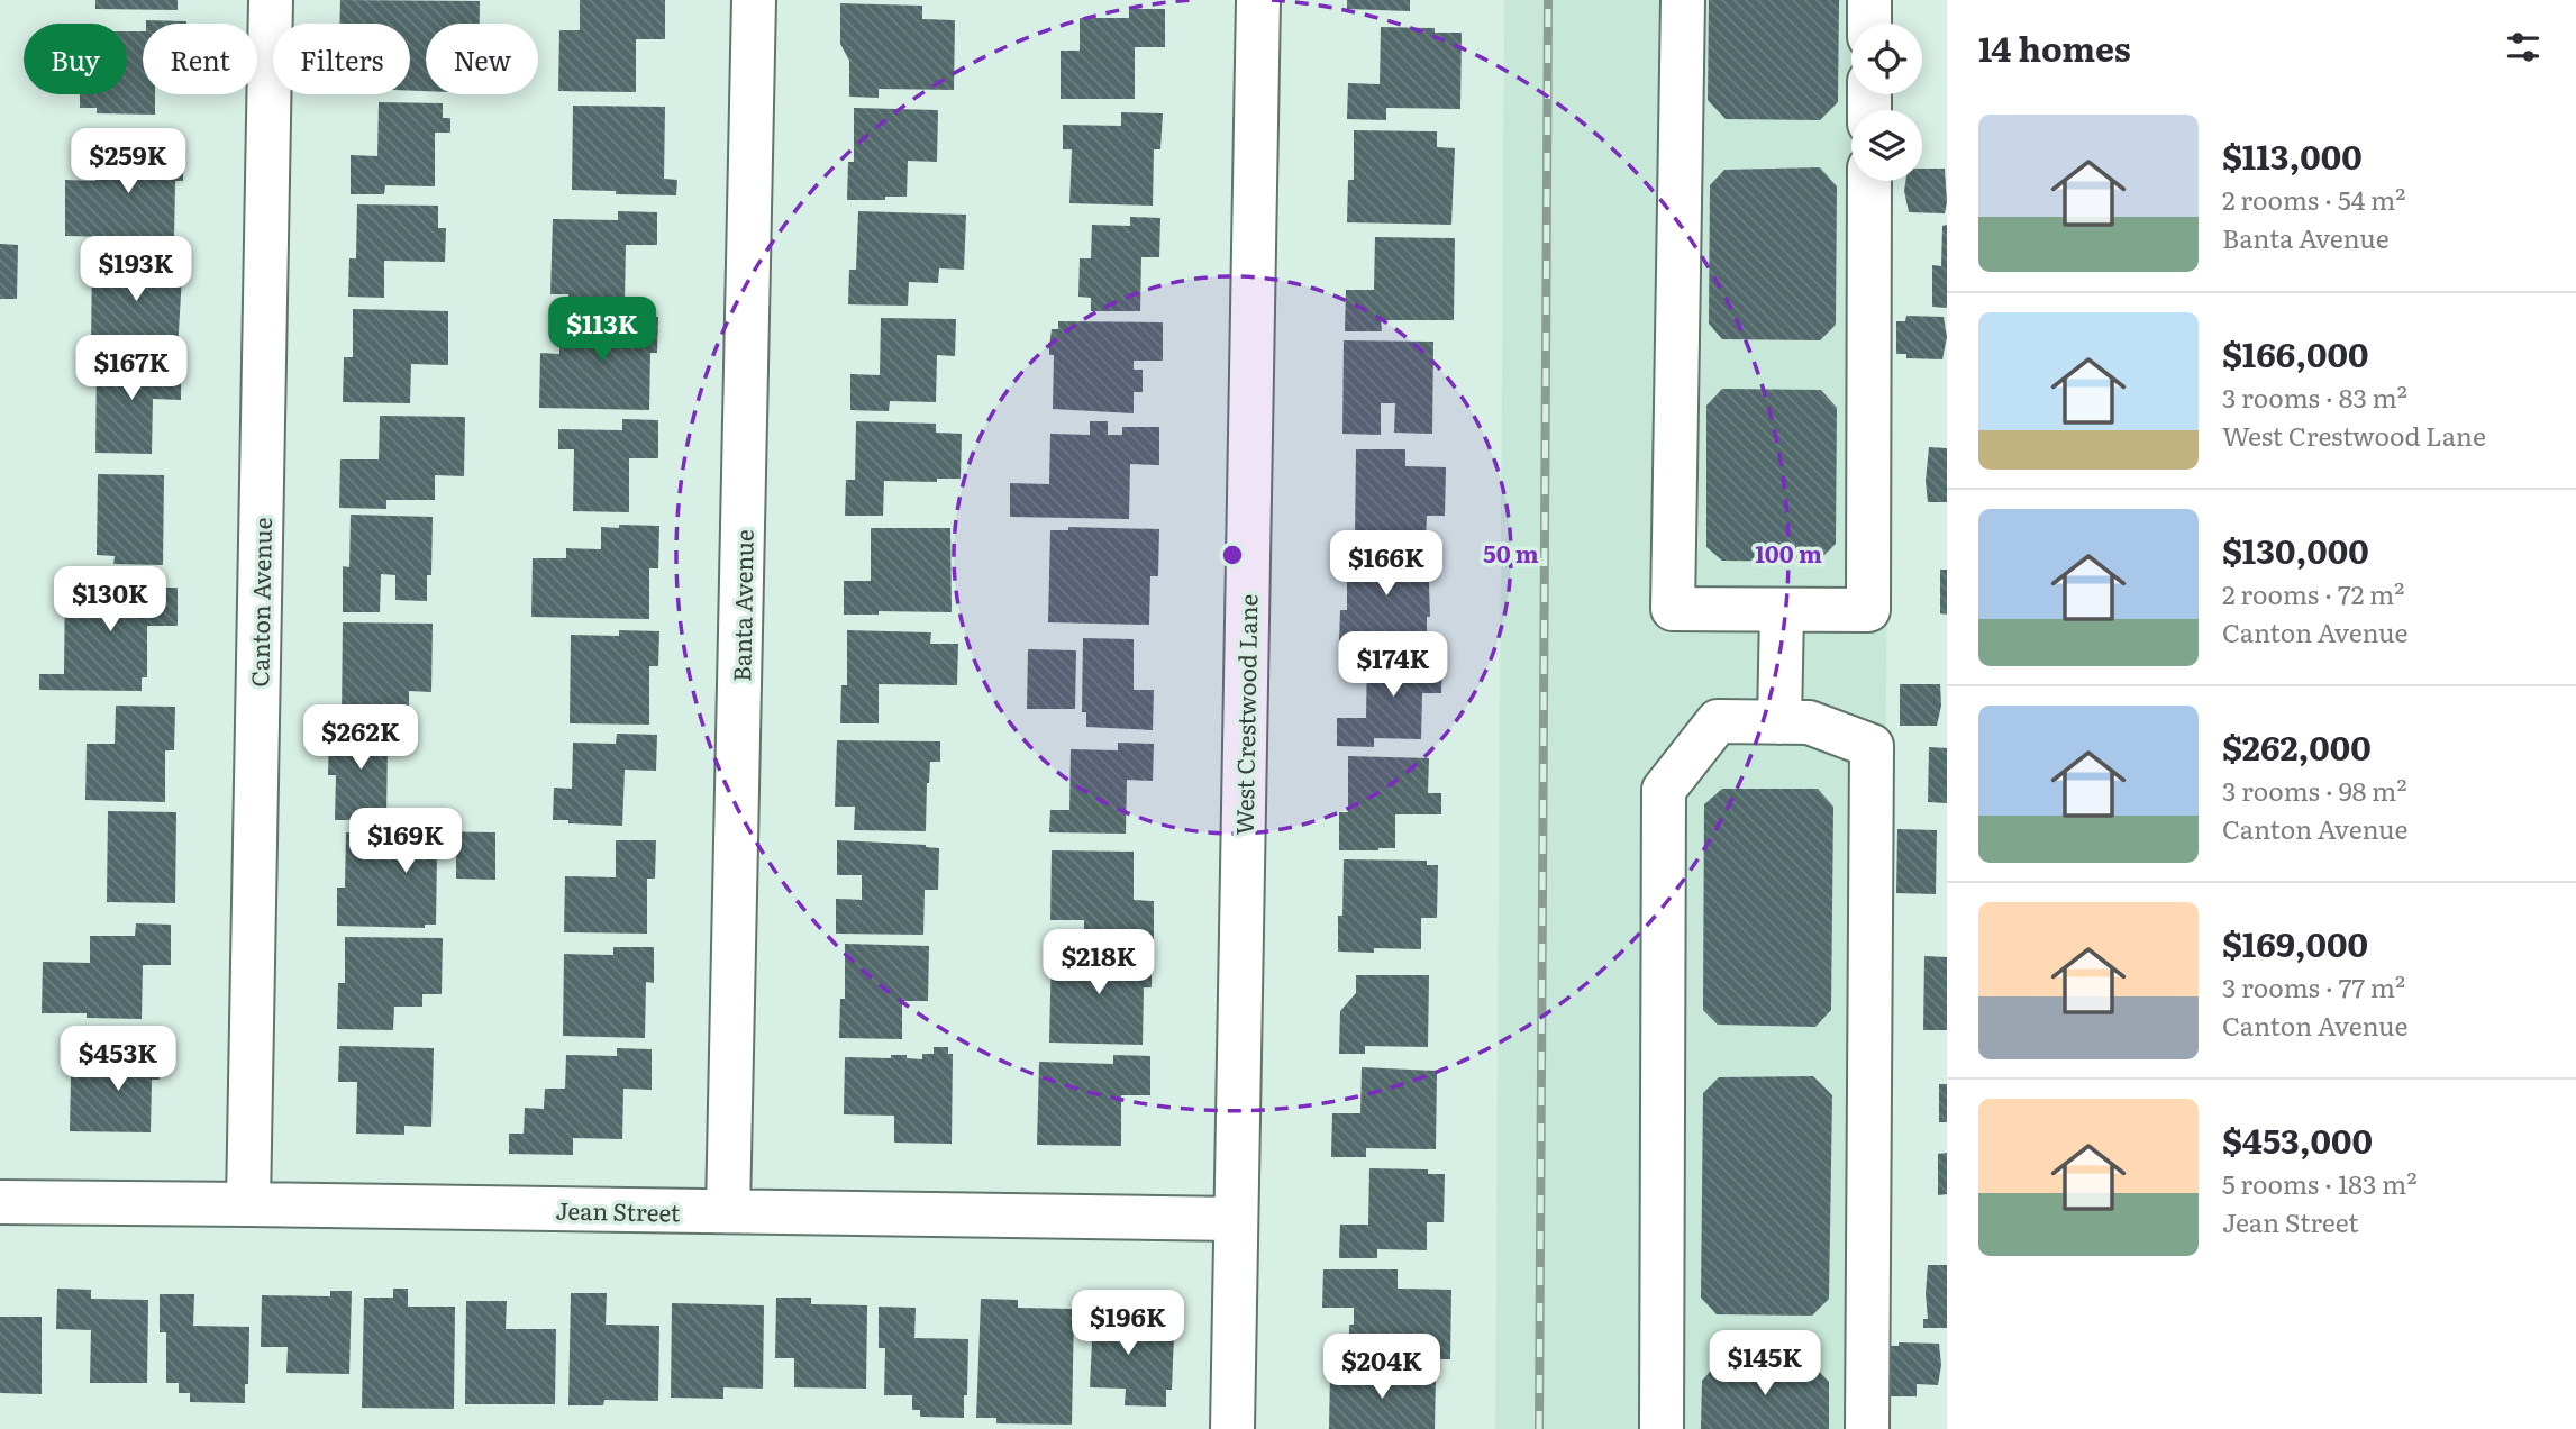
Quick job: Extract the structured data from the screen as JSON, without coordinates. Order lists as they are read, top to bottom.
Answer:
{
  "streets": {
    "street": [
      "Canton Avenue",
      "Banta Avenue",
      "West Crestwood Lane",
      "Jean Street"
    ]
  },
  "crossings": [
    ["Canton Avenue", "Jean Street"],
    ["Banta Avenue", "Jean Street"],
    ["West Crestwood Lane", "Jean Street"]
  ],
  "page": {
    "heading": "14 homes",
    "chip": [
      "Buy",
      "Rent",
      "Filters",
      "New"
    ],
    "list": [
      {
        "name": "$113,000",
        "note": "2 rooms · 54 m² · Banta Avenue"
      },
      {
        "name": "$166,000",
        "note": "3 rooms · 83 m² · West Crestwood Lane"
      },
      {
        "name": "$130,000",
        "note": "2 rooms · 72 m² · Canton Avenue"
      },
      {
        "name": "$262,000",
        "note": "3 rooms · 98 m² · Canton Avenue"
      },
      {
        "name": "$169,000",
        "note": "3 rooms · 77 m² · Canton Avenue"
      },
      {
        "name": "$453,000",
        "note": "5 rooms · 183 m² · Jean Street"
      }
    ],
    "price": [
      "$259K",
      "$193K",
      "$113K",
      "$167K",
      "$166K",
      "$130K",
      "$174K",
      "$262K",
      "$169K",
      "$218K",
      "$453K",
      "$196K",
      "$145K",
      "$204K"
    ]
  },
  "rings": ["50 m", "100 m"]
}
